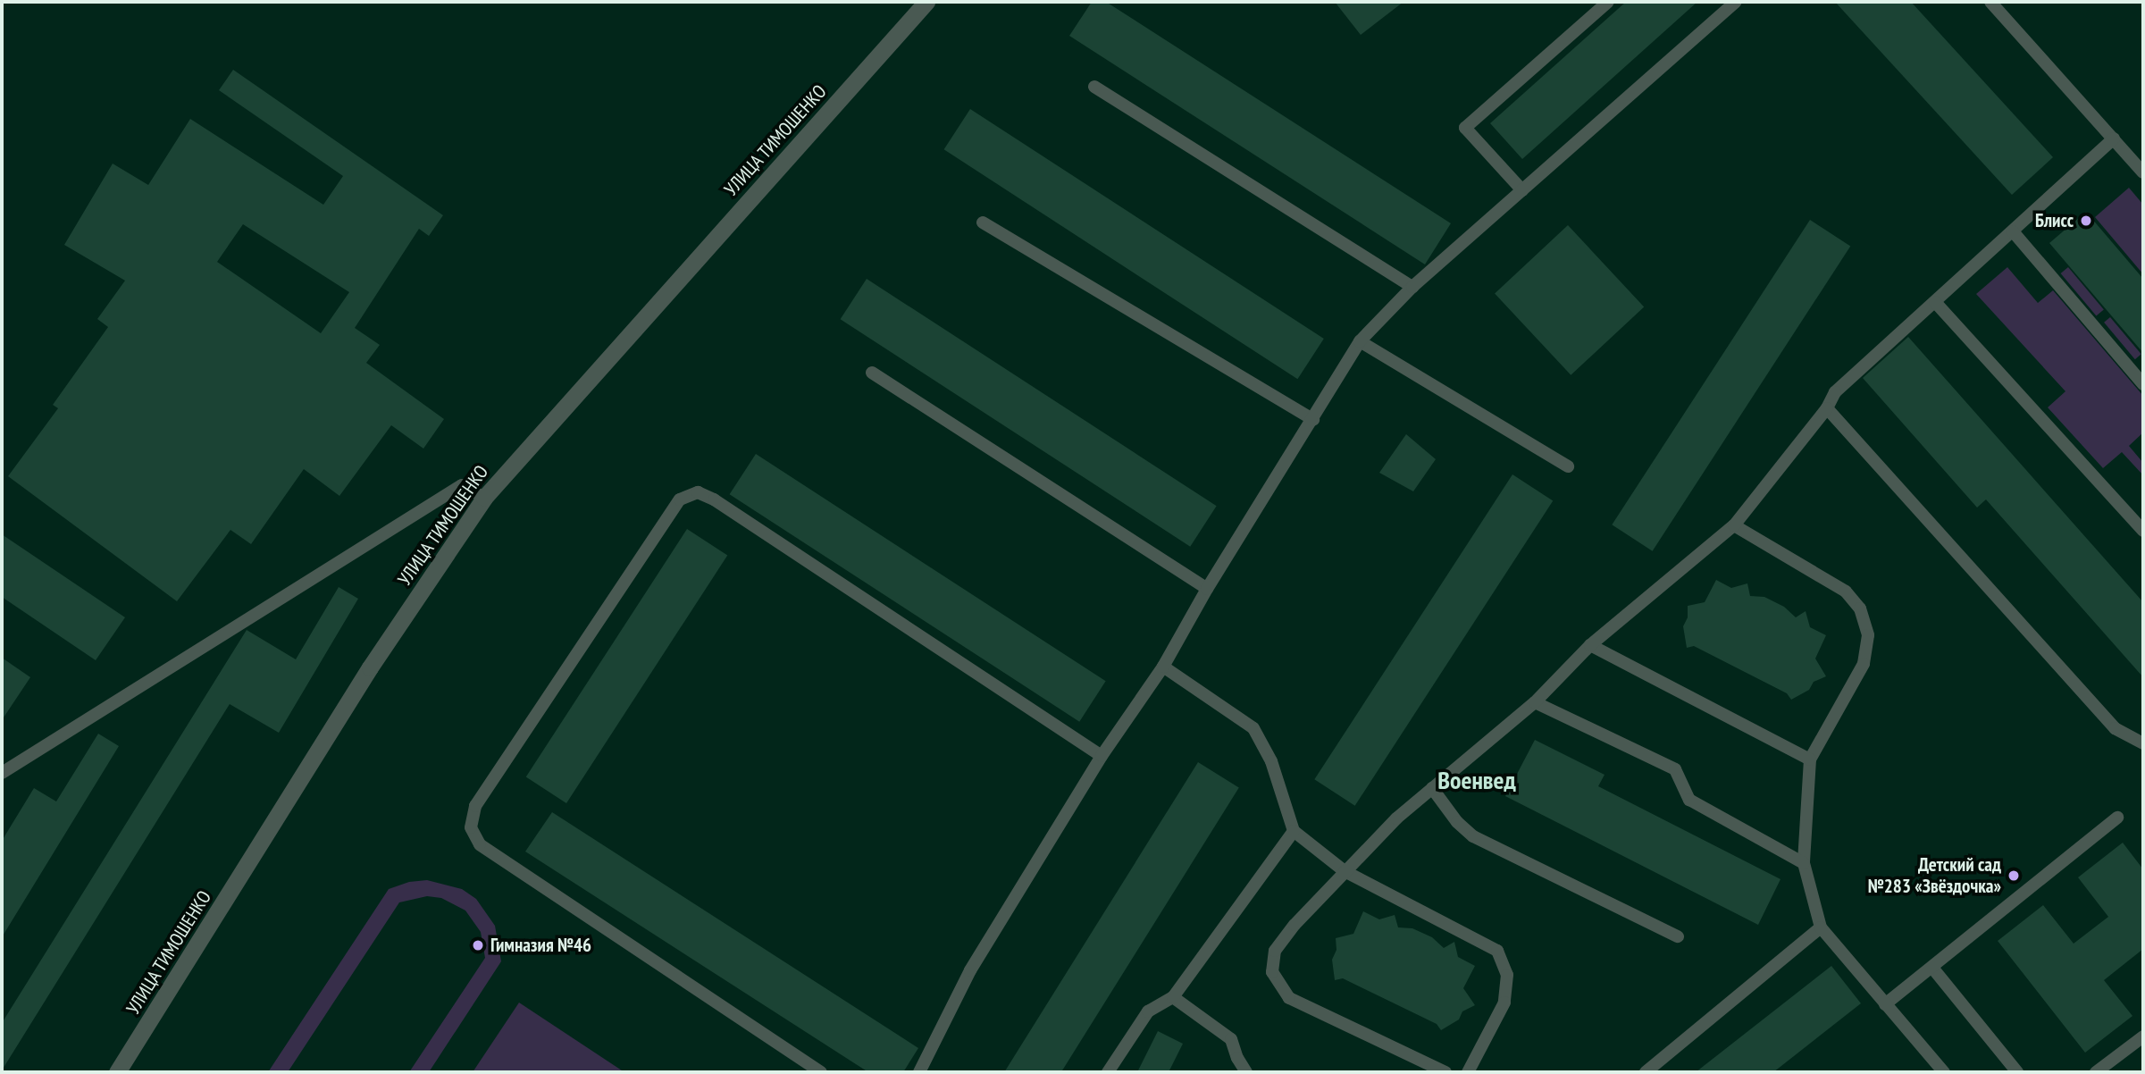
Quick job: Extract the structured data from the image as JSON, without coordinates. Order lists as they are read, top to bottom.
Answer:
{
  "streets": {
    "street": ["УЛИЦА ТИМОШЕНКО"]
  },
  "districts": ["Военвед"],
  "places": ["Блисс", "Детский сад №283 «Звёздочка»", "Гимназия №46"]
}
